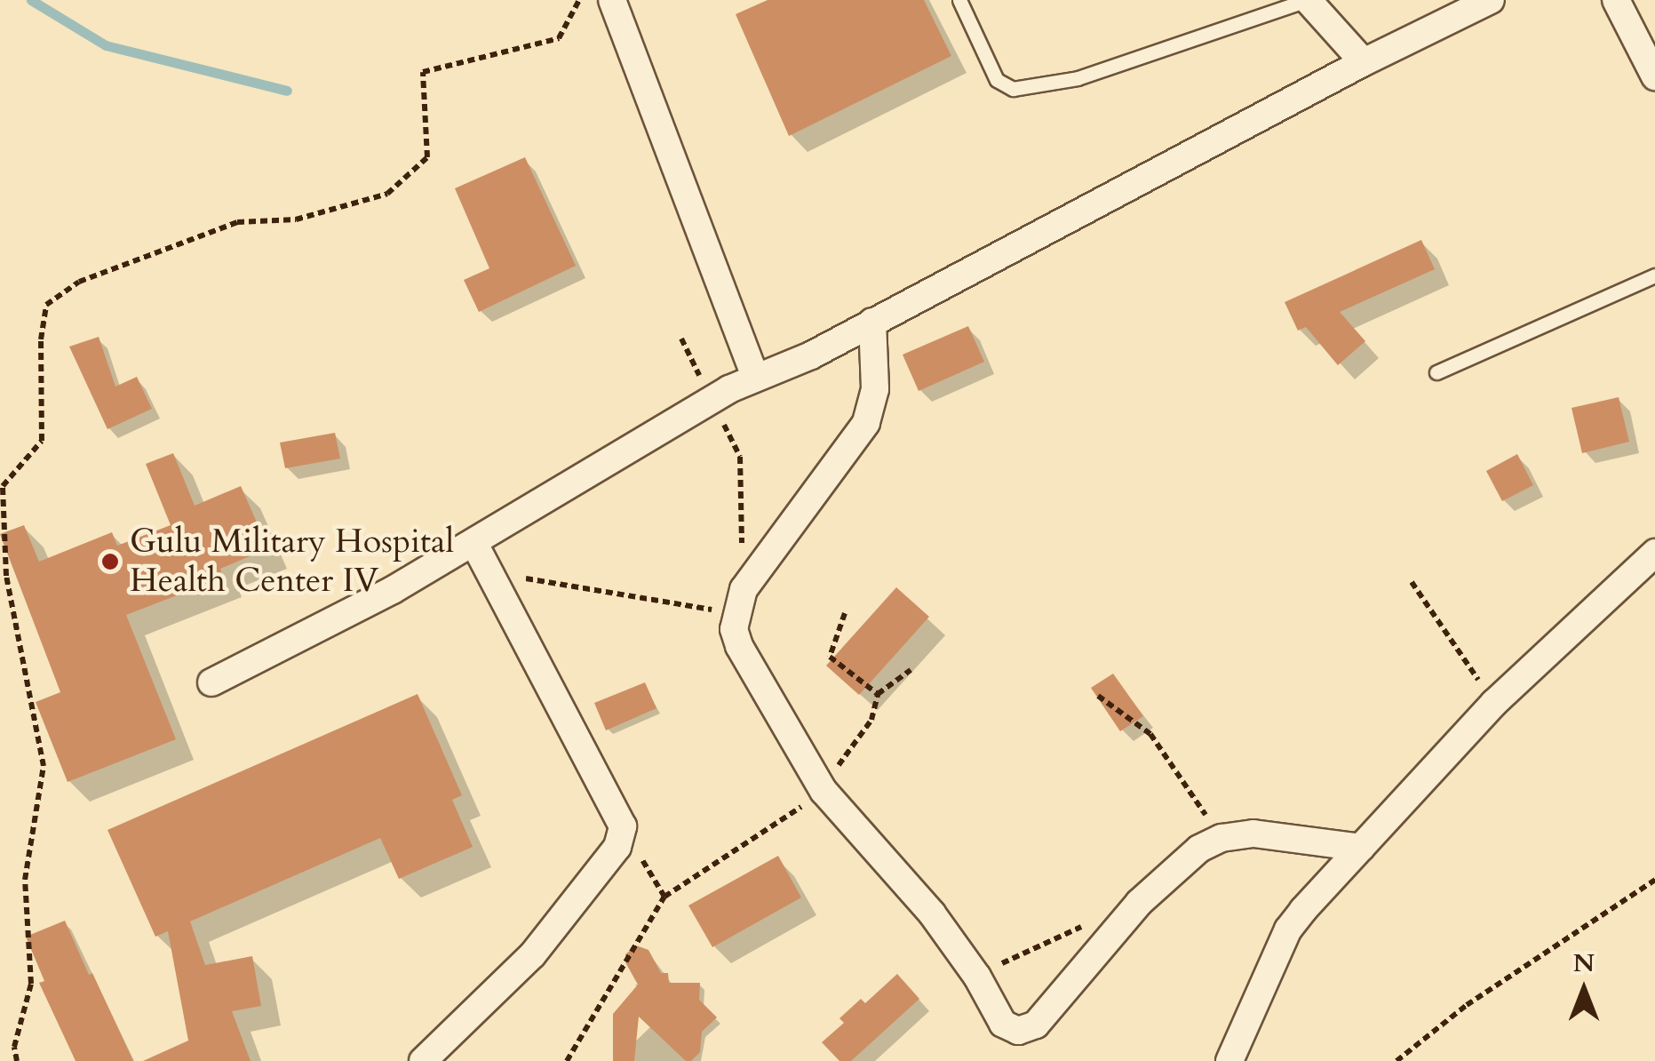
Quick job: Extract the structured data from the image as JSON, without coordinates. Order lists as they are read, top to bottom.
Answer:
{
  "places": ["Gulu Military Hospital Health Center IV"],
  "north": "top"
}
